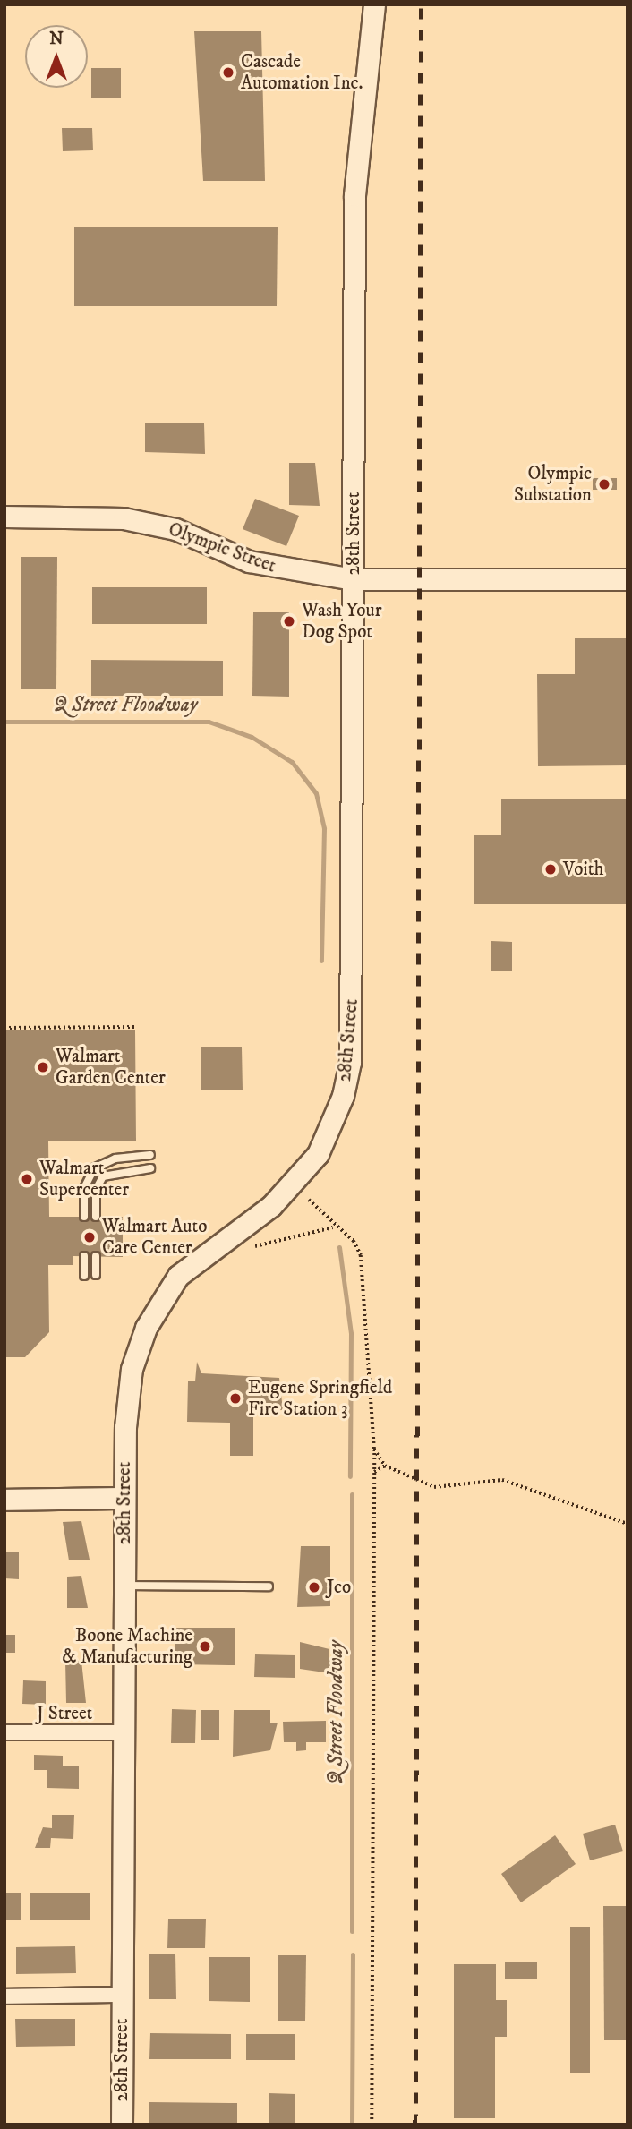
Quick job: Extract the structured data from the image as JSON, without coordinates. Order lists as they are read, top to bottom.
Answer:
{
  "streets": {
    "main road": ["28th Street", "Olympic Street"],
    "street": ["J Street"]
  },
  "crossings": [
    ["28th Street", "Olympic Street"],
    ["28th Street", "J Street"]
  ],
  "water": ["Q Street Floodway"],
  "places": [
    "Cascade Automation Inc.",
    "Olympic Substation",
    "Wash Your Dog Spot",
    "Voith",
    "Walmart Garden Center",
    "Walmart Supercenter",
    "Walmart Auto Care Center",
    "Eugene Springfield Fire Station 3",
    "Jco",
    "Boone Machine & Manufacturing"
  ],
  "north": "top"
}
